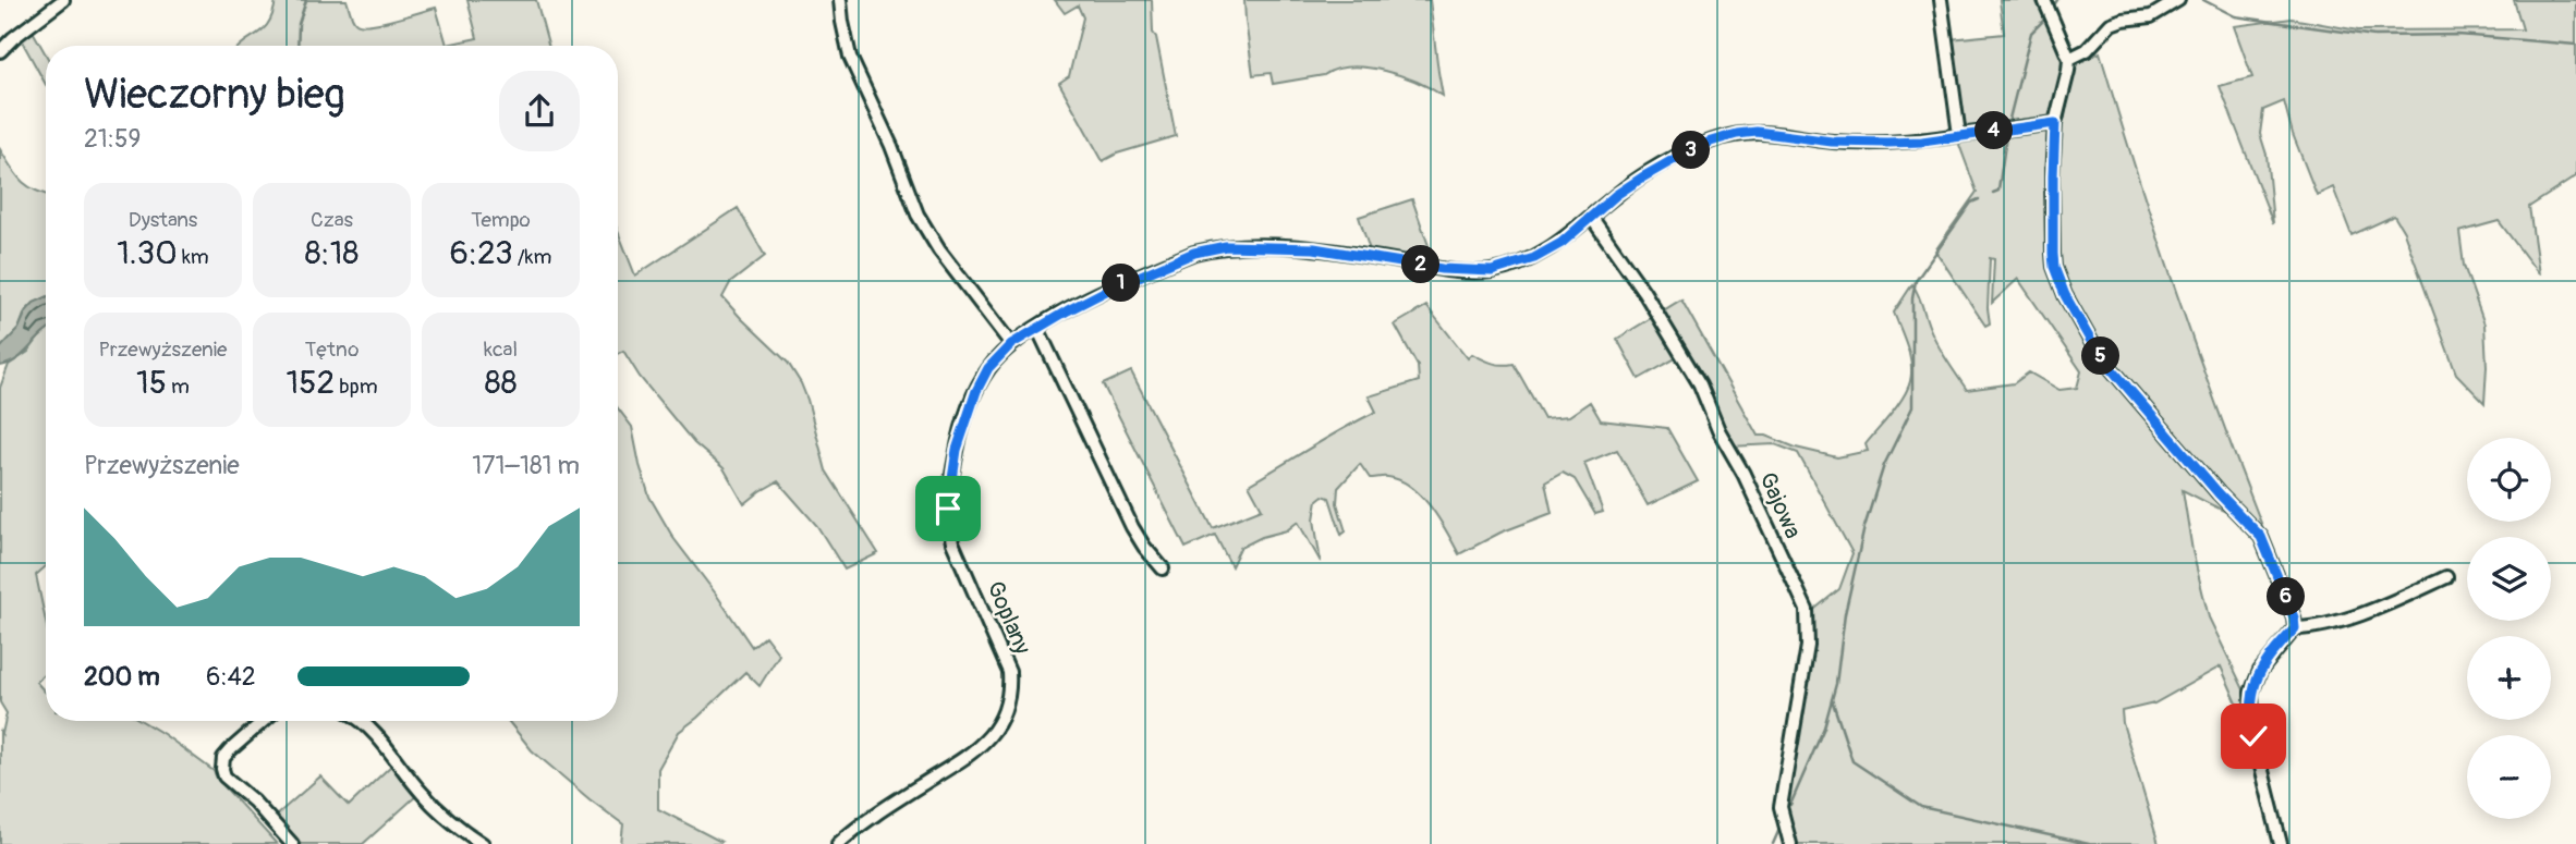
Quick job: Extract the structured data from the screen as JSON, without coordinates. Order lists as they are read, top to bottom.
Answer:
{
  "streets": {
    "street": ["Gajowa", "Goplany"]
  },
  "crossings": [
    ["Gajowa", "Goplany"]
  ],
  "page": {
    "heading": ["Wieczorny bieg", "21:59"],
    "pins": [
      "4",
      "3",
      "2",
      "1",
      "5",
      "6"
    ],
    "stats": [
      ["Dystans", "1.30 km"],
      ["Czas", "8:18"],
      ["Tempo", "6:23 /km"],
      ["Przewyższenie", "15 m"],
      ["Tętno", "152 bpm"],
      ["kcal", "88"]
    ],
    "chart": ["Przewyższenie", "171–181 m"],
    "map_buttons": ["+", "−"],
    "list": [
      {
        "name": "200 m",
        "note": "6:42"
      }
    ]
  }
}
